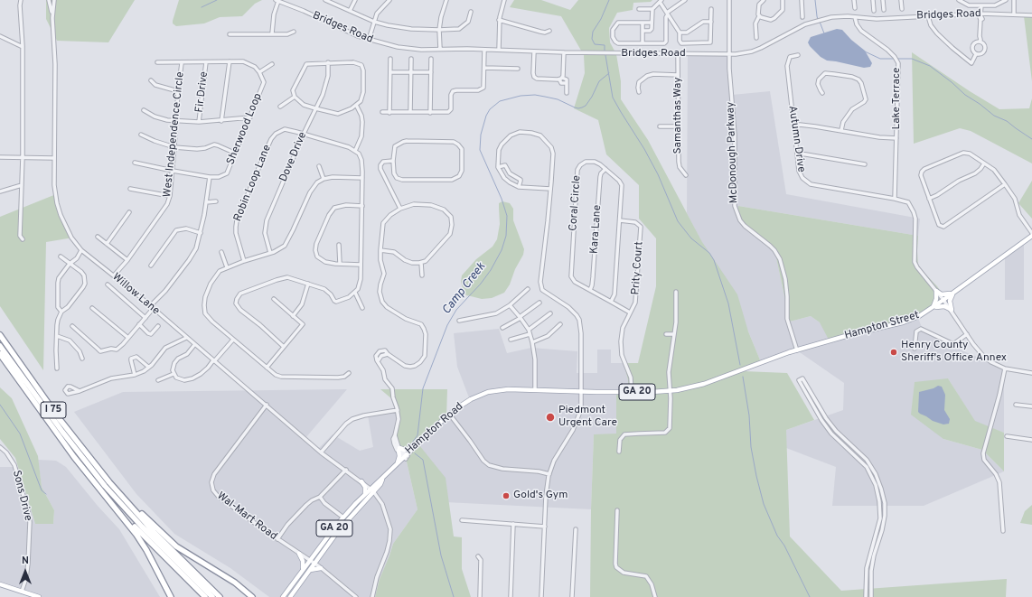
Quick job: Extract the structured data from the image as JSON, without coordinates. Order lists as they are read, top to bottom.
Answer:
{
  "streets": {
    "highway": ["I 75"],
    "main road": ["Hampton Street", "GA 20", "Hampton Road"],
    "street": [
      "Bridges Road",
      "Fir Drive",
      "Lake Terrace",
      "Samanthas Way",
      "Sherwood Loop",
      "West Independence Circle",
      "Autumn Drive",
      "McDonough Parkway",
      "Dove Drive",
      "Robin Loop Lane",
      "Coral Circle",
      "Kara Lane",
      "Prity Court",
      "Willow Lane",
      "Sons Drive",
      "Wal-Mart Road"
    ]
  },
  "crossings": [
    ["Bridges Road", "Lake Terrace"],
    ["Bridges Road", "Samanthas Way"],
    ["Bridges Road", "McDonough Parkway"],
    ["Lake Terrace", "Autumn Drive"],
    ["Sherwood Loop", "West Independence Circle"],
    ["West Independence Circle", "Willow Lane"],
    ["Autumn Drive", "Hampton Street"],
    ["McDonough Parkway", "Hampton Street"],
    ["Dove Drive", "Robin Loop Lane"],
    ["Coral Circle", "Kara Lane"],
    ["Coral Circle", "Prity Court"],
    ["Prity Court", "Hampton Road"],
    ["Willow Lane", "Hampton Road"],
    ["Willow Lane", "Wal-Mart Road"],
    ["Hampton Street", "Hampton Road"],
    ["Hampton Road", "Wal-Mart Road"]
  ],
  "water": ["Camp Creek"],
  "places": ["Henry County Sheriff's Office Annex", "Piedmont Urgent Care", "Gold's Gym"],
  "north": "top"
}
